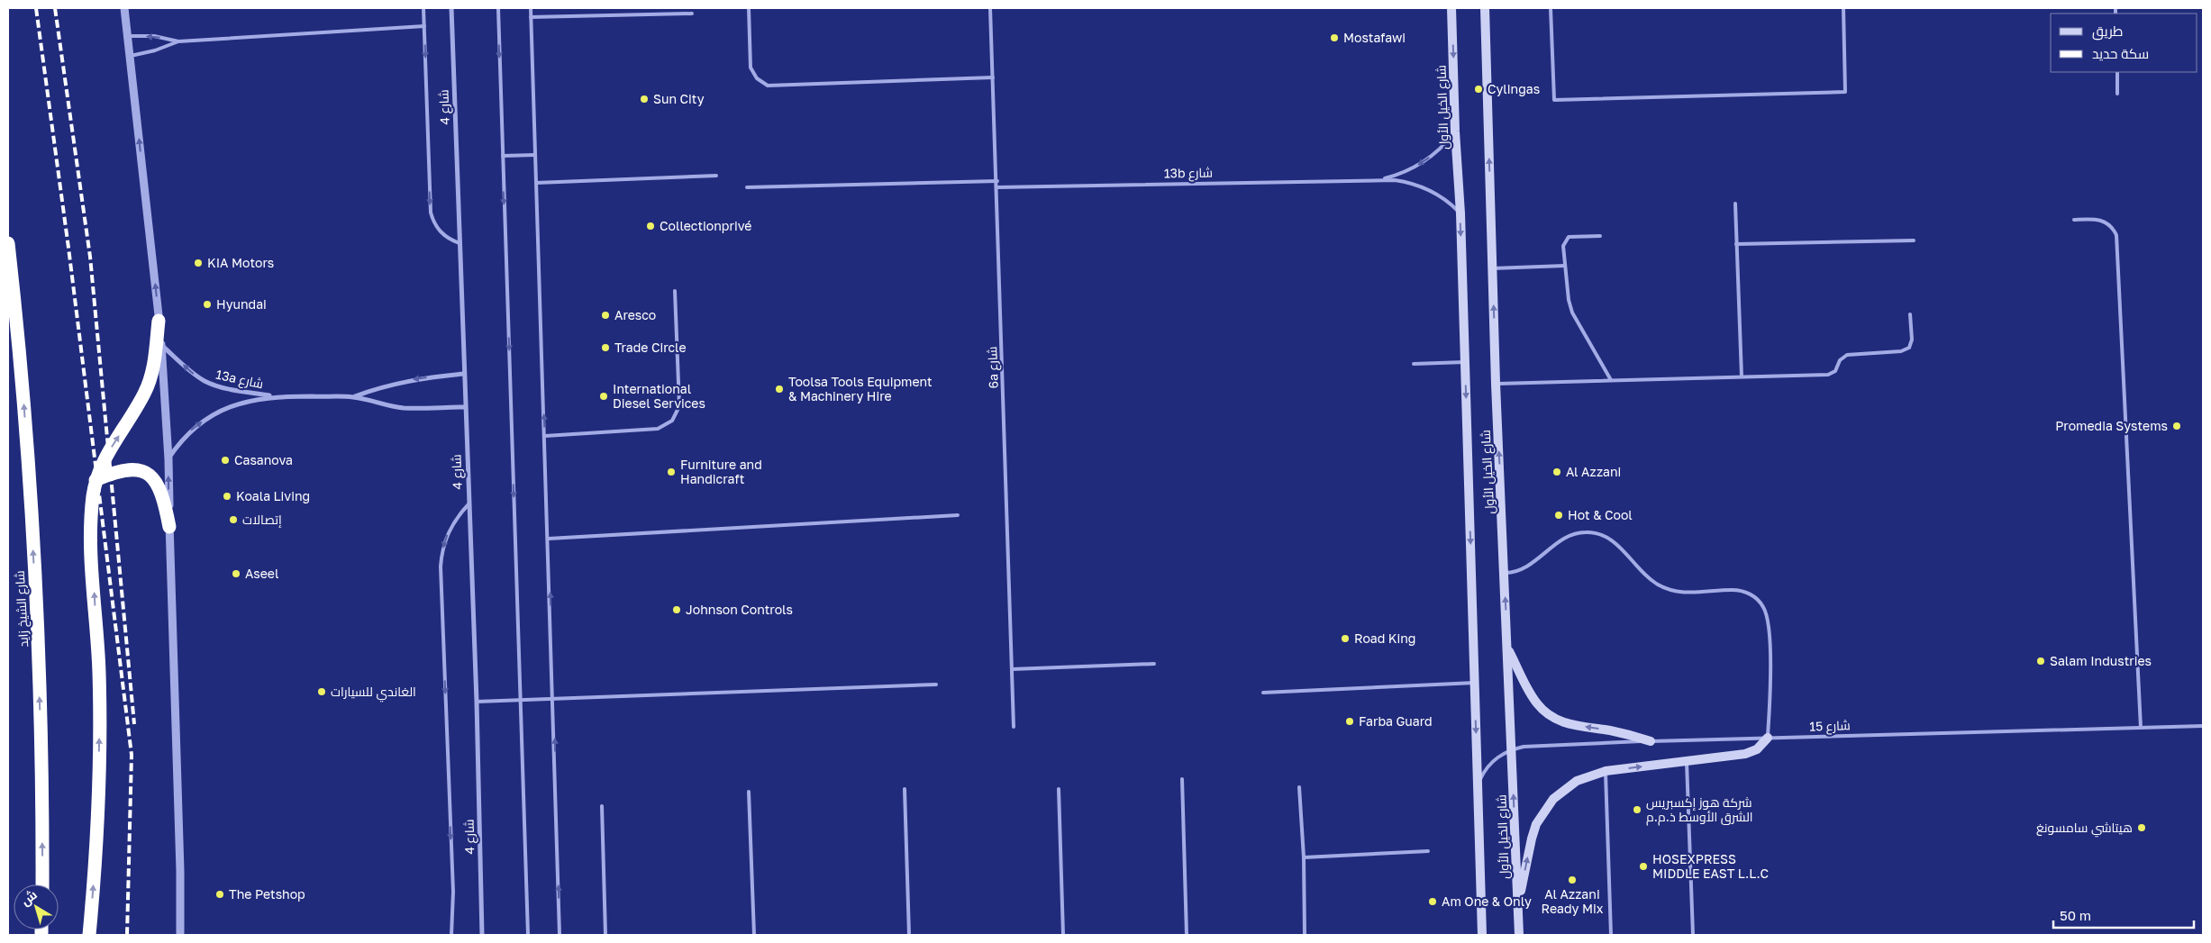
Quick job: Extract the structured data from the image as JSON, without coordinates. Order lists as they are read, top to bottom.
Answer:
{
  "streets": {
    "highway": ["شارع الشيخ زايد"],
    "main road": ["شارع الخيل الأول"],
    "street": ["شارع 4", "13a شارع"],
    "lane": ["13b شارع", "6a شارع", "شارع 15"]
  },
  "crossings": [
    ["شارع 4", "13a شارع"],
    ["شارع الخيل الأول", "13b شارع"],
    ["شارع الخيل الأول", "شارع 15"],
    ["13b شارع", "6a شارع"]
  ],
  "places": [
    "Mostafawi",
    "Cylingas",
    "Sun City",
    "Collectionprivé",
    "KIA Motors",
    "Hyundai",
    "Aresco",
    "Trade Circle",
    "Toolsa Tools Equipment & Machinery Hire",
    "International Diesel Services",
    "Promedia Systems",
    "Casanova",
    "Furniture and Handicraft",
    "Al Azzani",
    "Koala Living",
    "Hot & Cool",
    "إتصالات",
    "Aseel",
    "Johnson Controls",
    "Road King",
    "Salam Industries",
    "الغاندي للسيارات",
    "Farba Guard",
    "شركة هوز إكسبريس الشرق الأوسط ذ.م.م",
    "هيتاشي سامسونغ",
    "HOSEXPRESS MIDDLE EAST L.L.C",
    "Al Azzani Ready Mix",
    "The Petshop",
    "Am One & Only"
  ],
  "legend": ["طريق", "سكة حديد"],
  "scale_bar": "50 m",
  "north": "top left"
}
